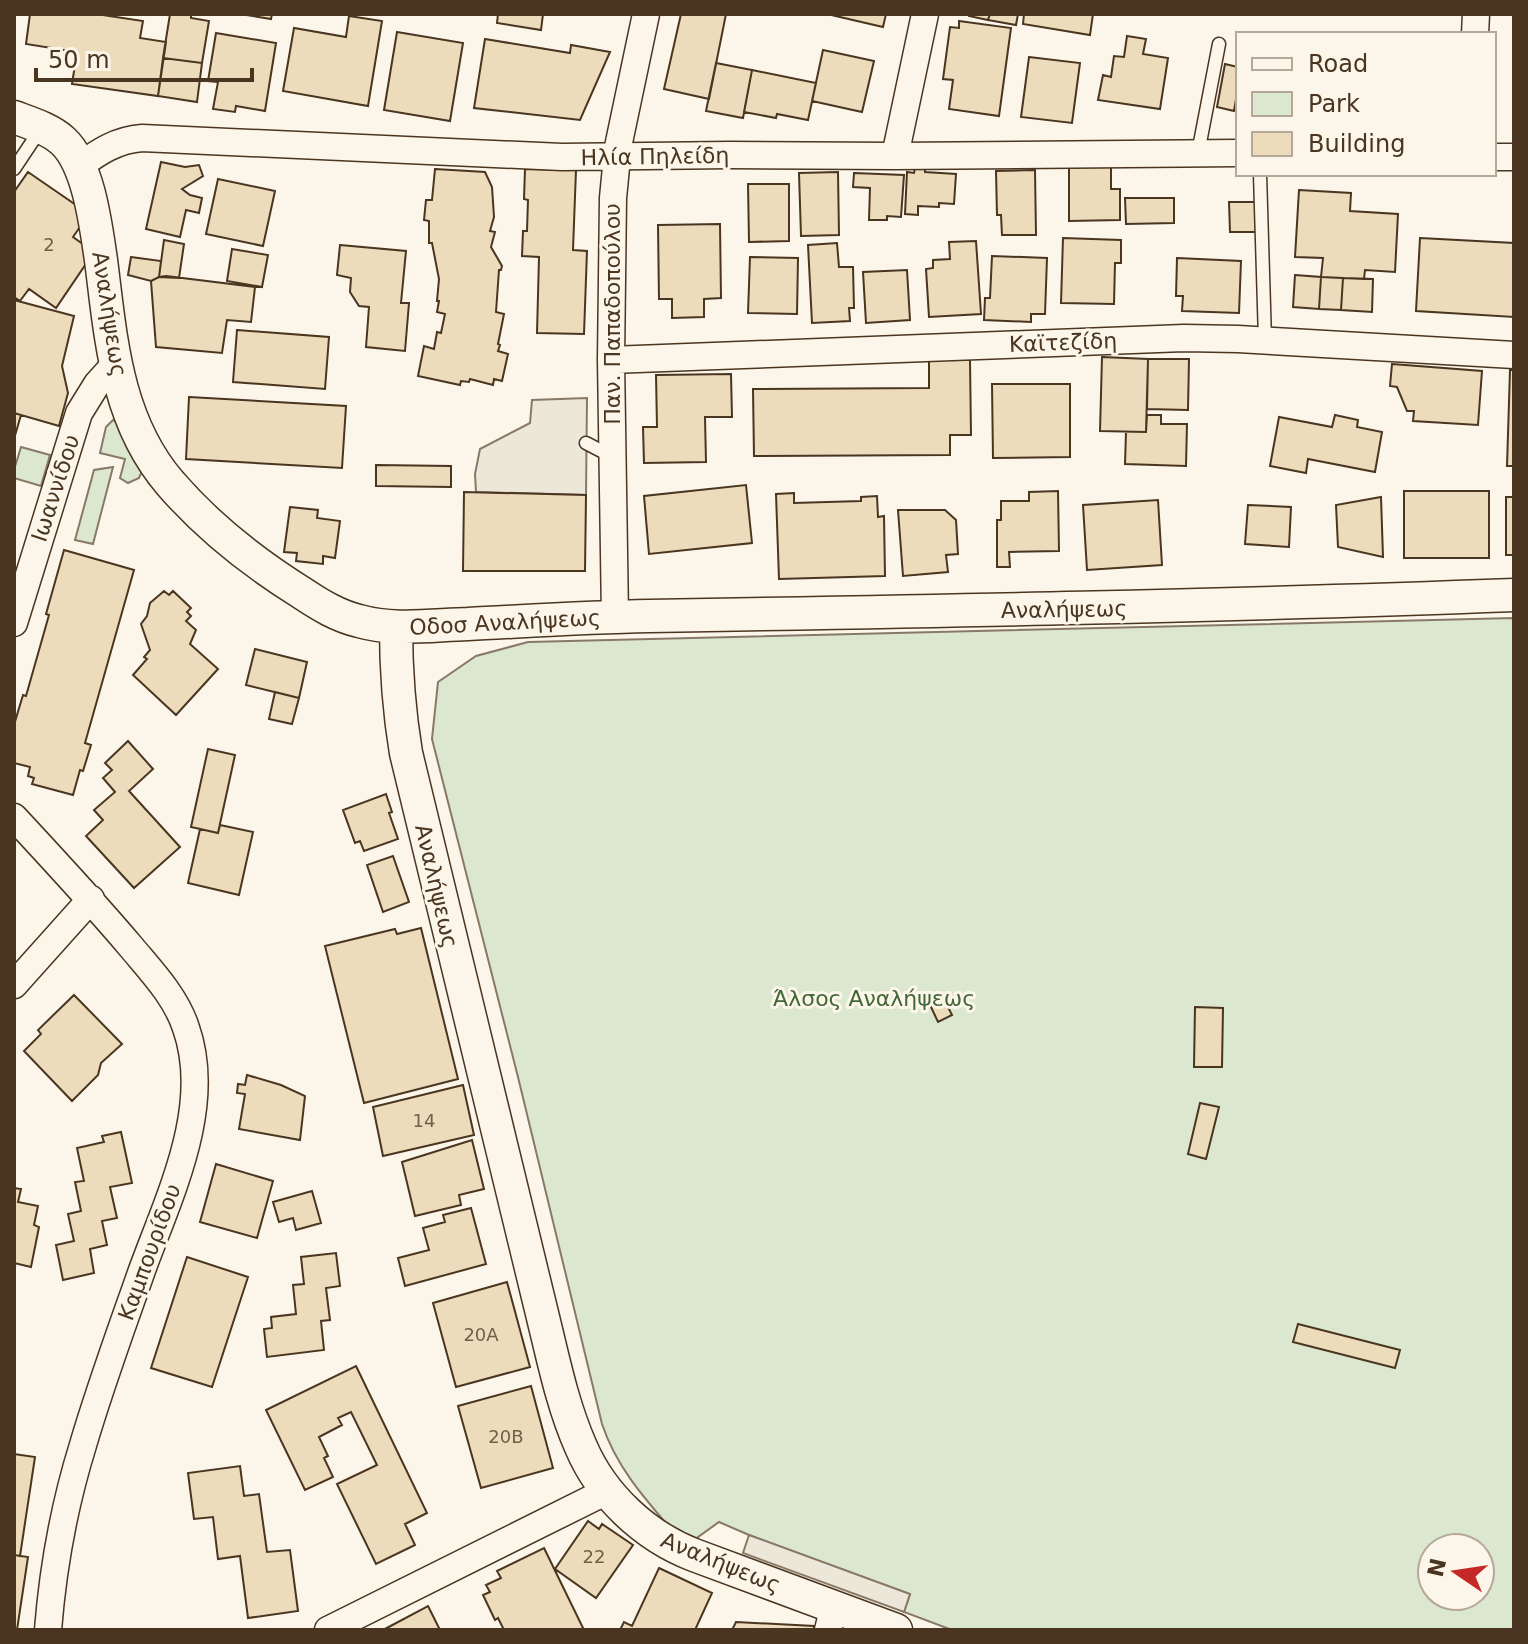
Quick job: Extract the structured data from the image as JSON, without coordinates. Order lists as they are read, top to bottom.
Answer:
{
  "streets": {
    "street": [
      "Ηλία Πηλείδη",
      "Αναλήψεως",
      "Παν. Παπαδοπούλου",
      "Καϊτεζίδη",
      "Ιωαννίδου",
      "Οδοσ Αναλήψεως",
      "Καμπουρίδου"
    ]
  },
  "crossings": [
    ["Ηλία Πηλείδη", "Αναλήψεως"],
    ["Ηλία Πηλείδη", "Παν. Παπαδοπούλου"],
    ["Αναλήψεως", "Παν. Παπαδοπούλου"],
    ["Αναλήψεως", "Ιωαννίδου"],
    ["Αναλήψεως", "Οδοσ Αναλήψεως"],
    ["Παν. Παπαδοπούλου", "Καϊτεζίδη"],
    ["Παν. Παπαδοπούλου", "Οδοσ Αναλήψεως"]
  ],
  "parks": ["Άλσος Αναλήψεως"],
  "house_numbers": [
    "2",
    "14",
    "20A",
    "20B",
    "22"
  ],
  "legend": ["Road", "Park", "Building"],
  "scale_bar": "50 m",
  "north": "left"
}
